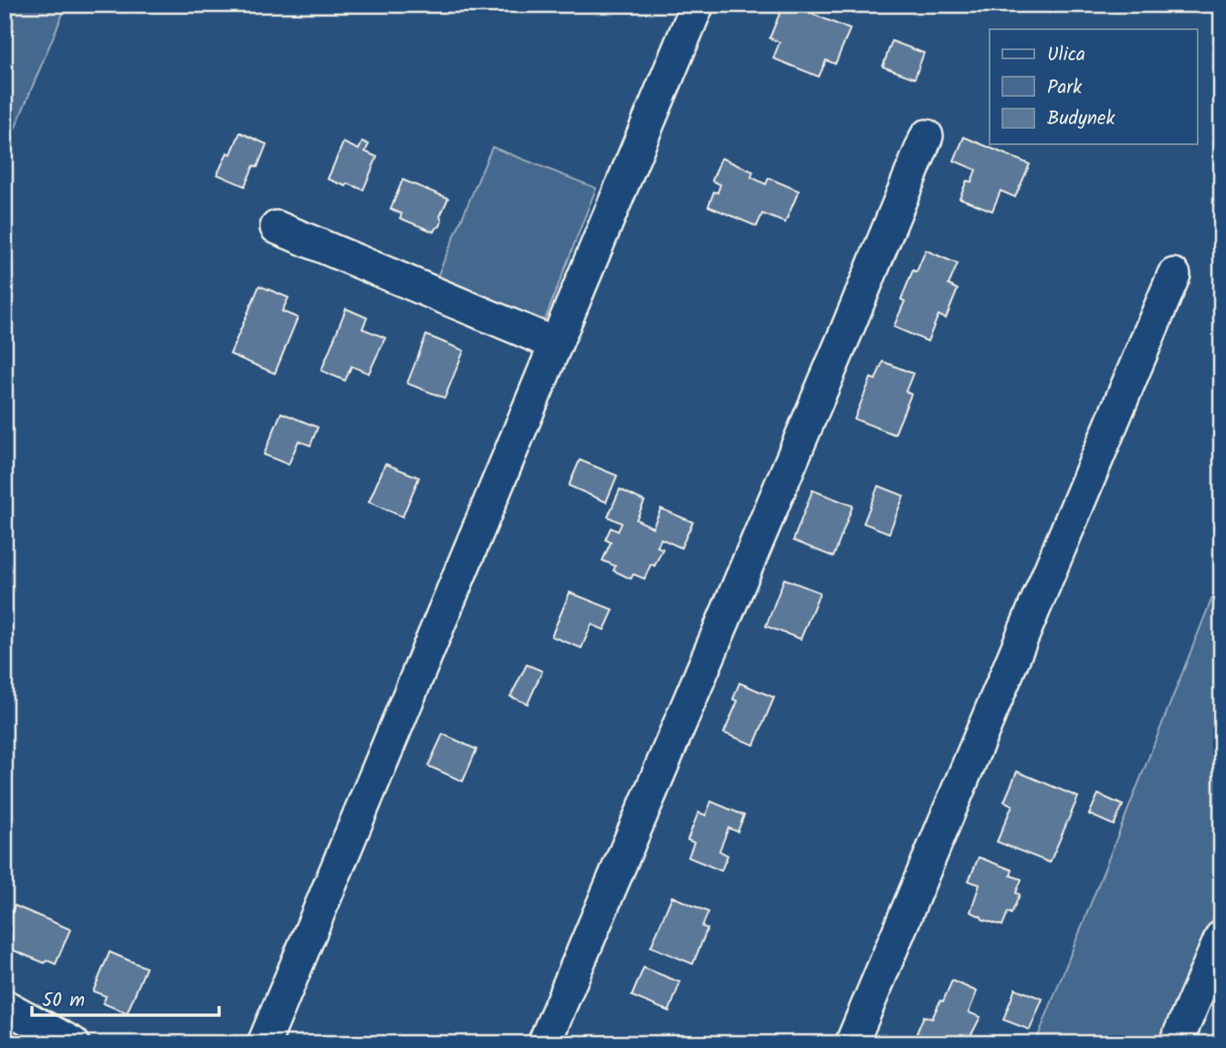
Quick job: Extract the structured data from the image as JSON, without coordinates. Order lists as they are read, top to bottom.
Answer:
{
  "legend": ["Ulica", "Park", "Budynek"],
  "scale_bar": "50 m"
}
